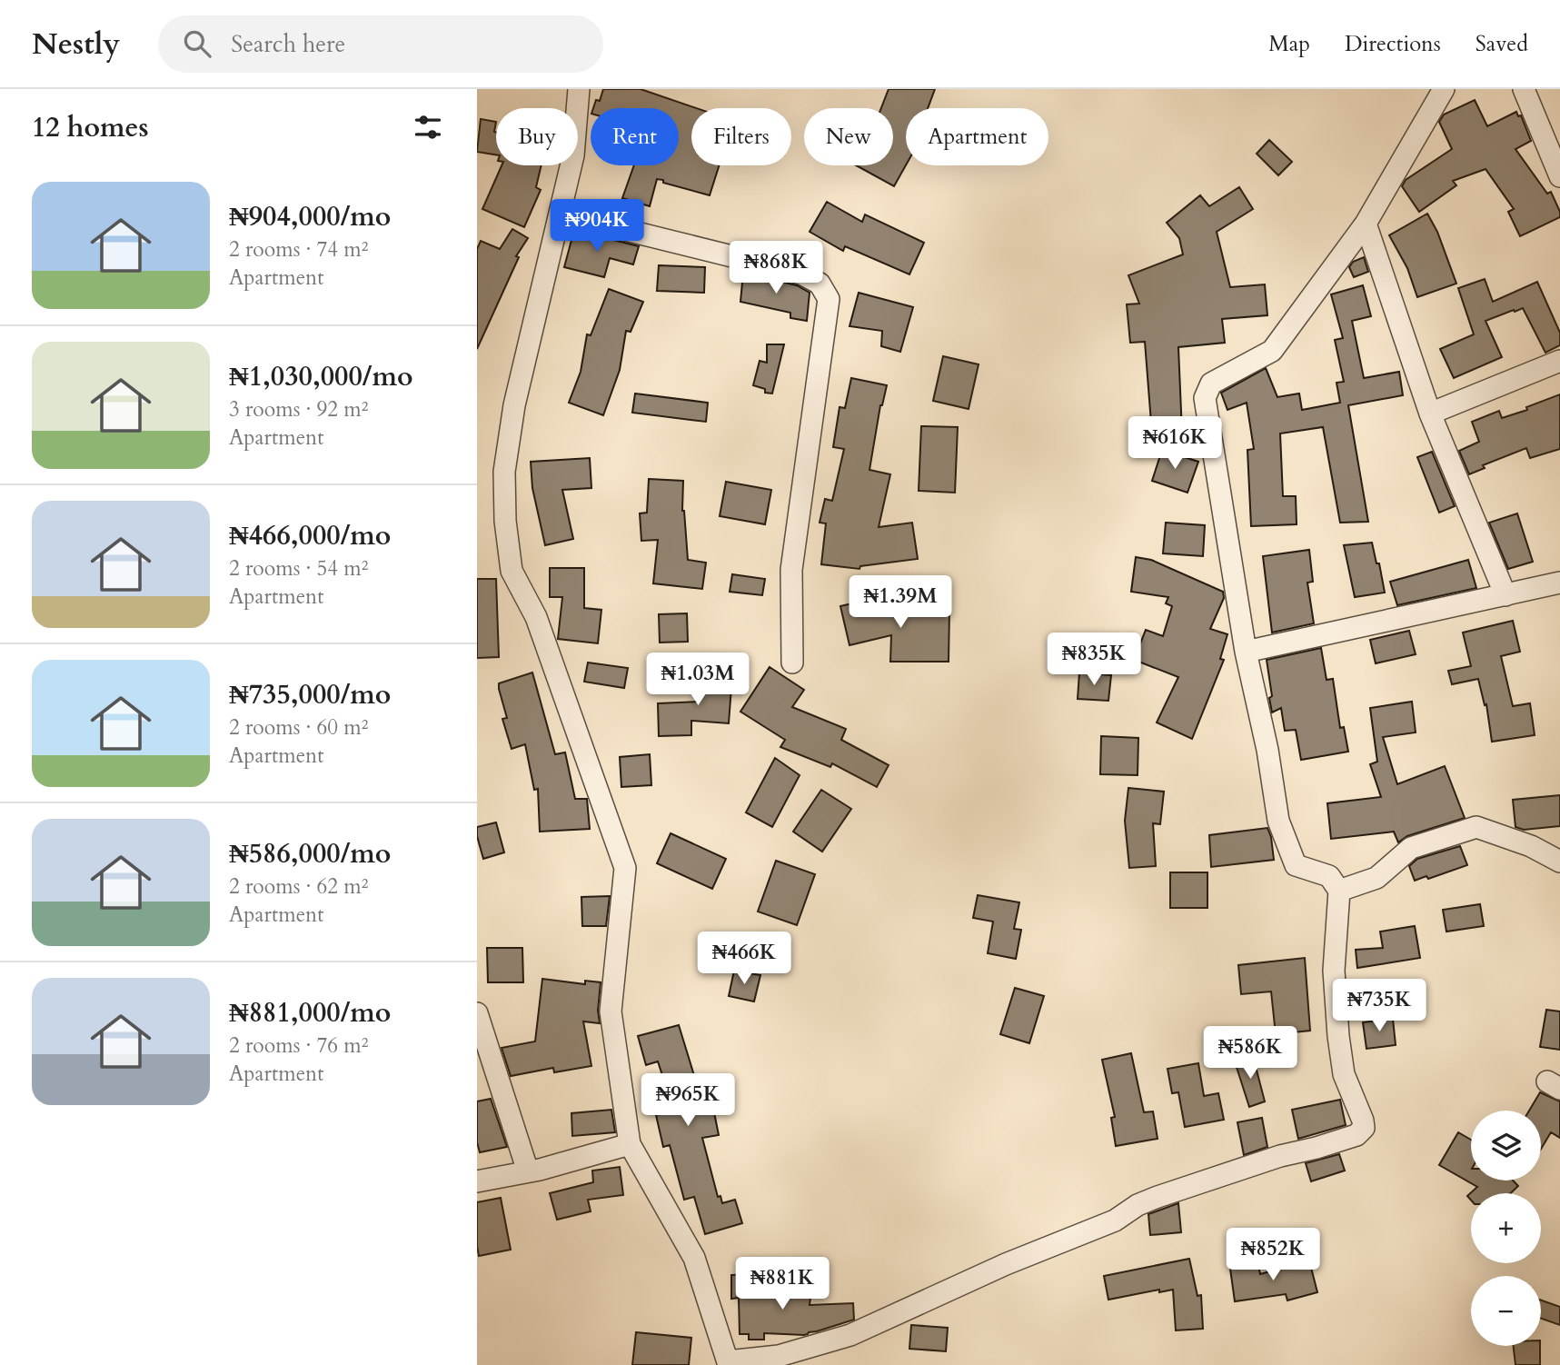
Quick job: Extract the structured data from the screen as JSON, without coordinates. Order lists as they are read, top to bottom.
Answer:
{
  "page": {
    "header": "Nestly",
    "search": "Search here",
    "nav": ["Map", "Directions", "Saved"],
    "heading": "12 homes",
    "chip": [
      "Buy",
      "Rent",
      "Filters",
      "New",
      "Apartment"
    ],
    "list": [
      {
        "name": "₦904,000/mo",
        "note": "2 rooms · 74 m² · Apartment"
      },
      {
        "name": "₦1,030,000/mo",
        "note": "3 rooms · 92 m² · Apartment"
      },
      {
        "name": "₦466,000/mo",
        "note": "2 rooms · 54 m² · Apartment"
      },
      {
        "name": "₦735,000/mo",
        "note": "2 rooms · 60 m² · Apartment"
      },
      {
        "name": "₦586,000/mo",
        "note": "2 rooms · 62 m² · Apartment"
      },
      {
        "name": "₦881,000/mo",
        "note": "2 rooms · 76 m² · Apartment"
      }
    ],
    "price": [
      "₦904K",
      "₦868K",
      "₦616K",
      "₦1.39M",
      "₦835K",
      "₦1.03M",
      "₦466K",
      "₦735K",
      "₦586K",
      "₦965K",
      "₦852K",
      "₦881K"
    ],
    "map_buttons": ["+", "−"]
  }
}
